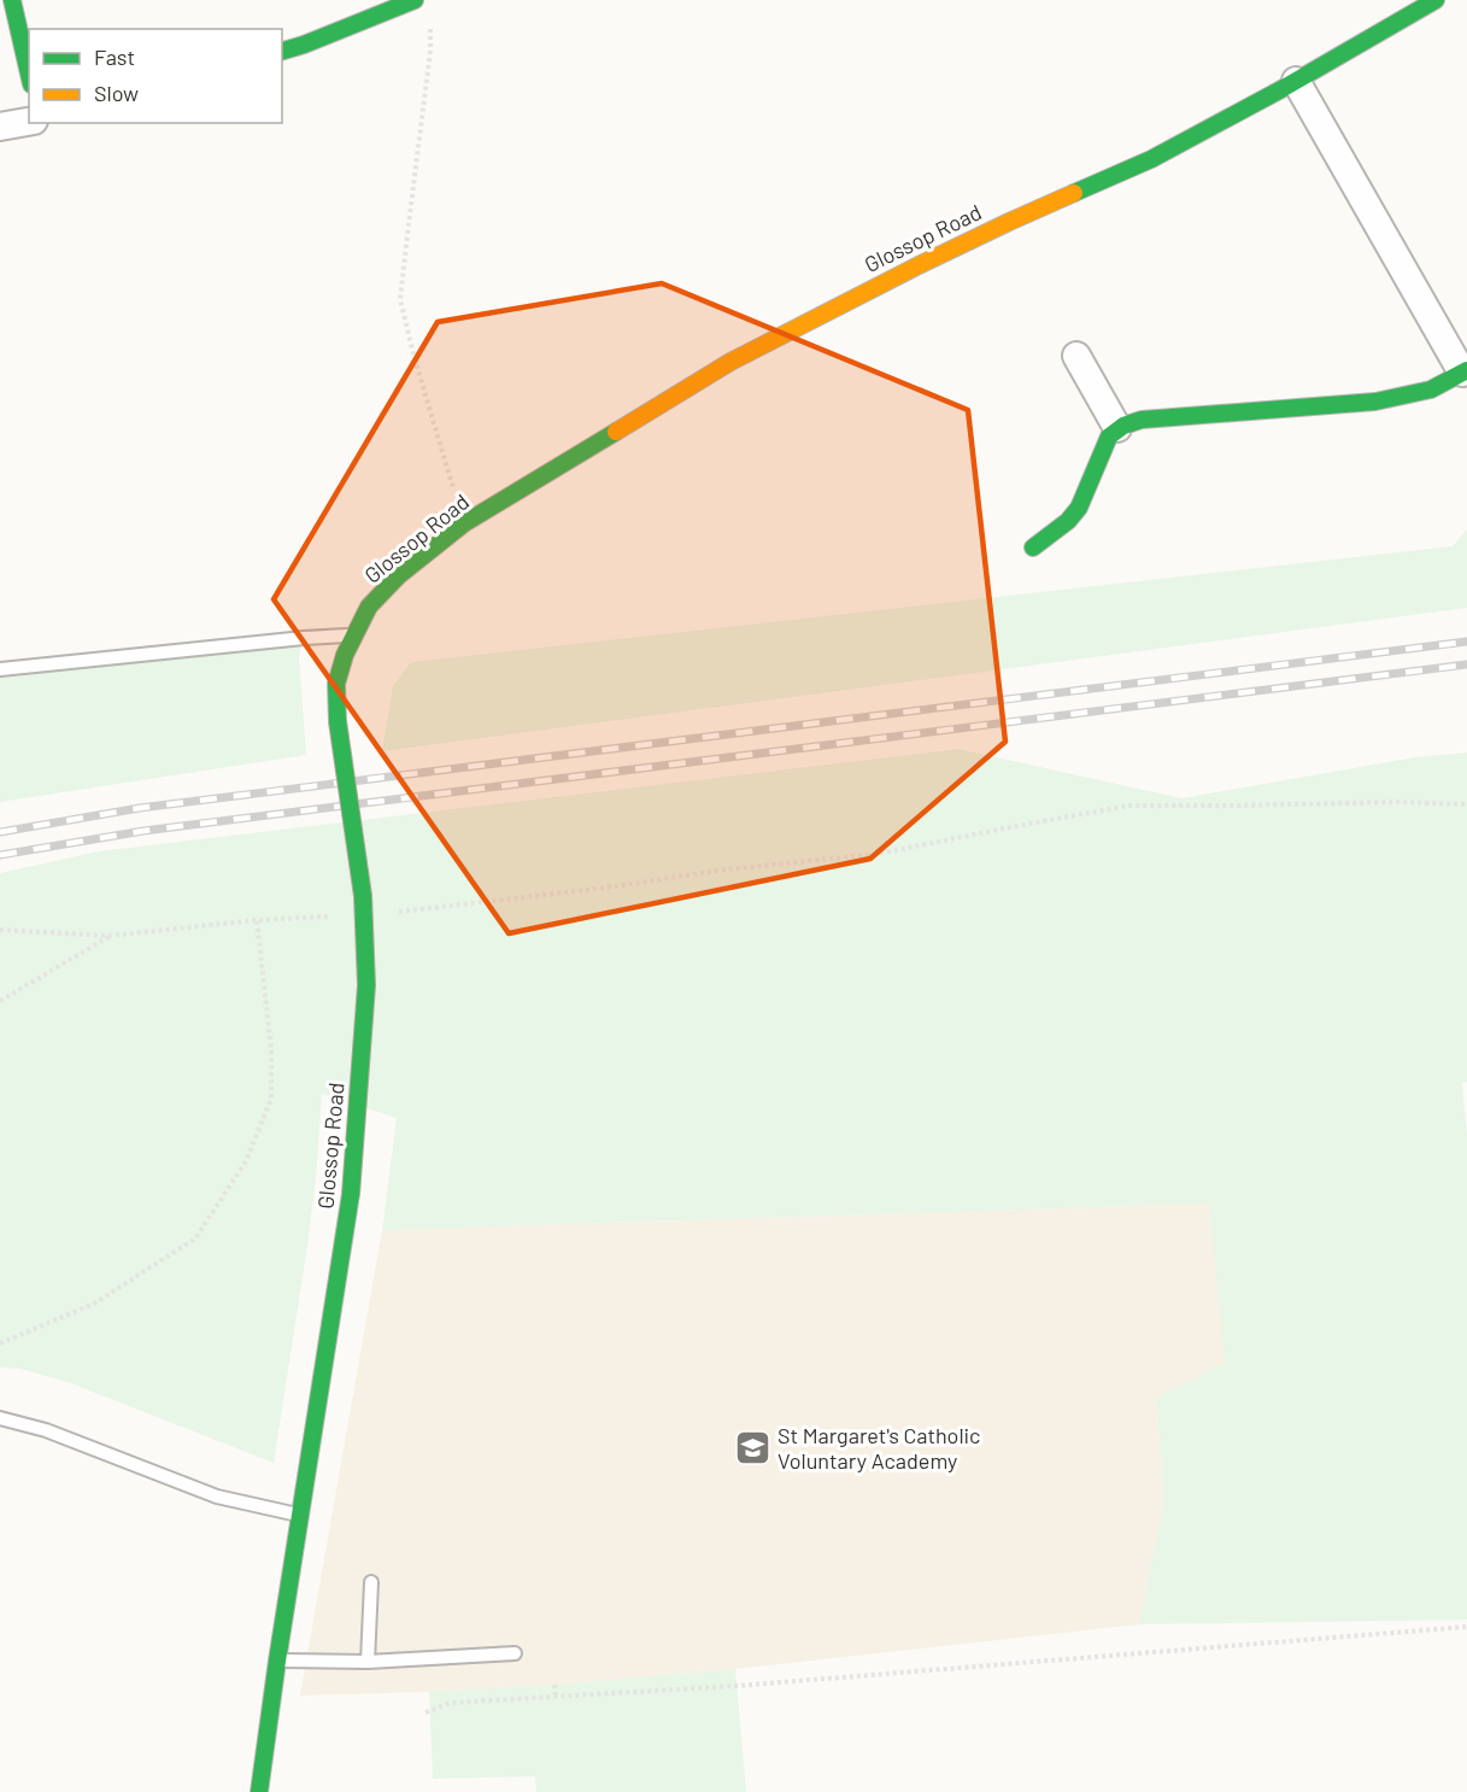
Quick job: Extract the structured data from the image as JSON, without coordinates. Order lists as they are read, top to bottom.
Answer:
{
  "streets": {
    "main road": ["Glossop Road"]
  },
  "places": {
    "school or university": ["St Margaret's Catholic Voluntary Academy"]
  },
  "legend": ["Fast", "Slow"]
}
